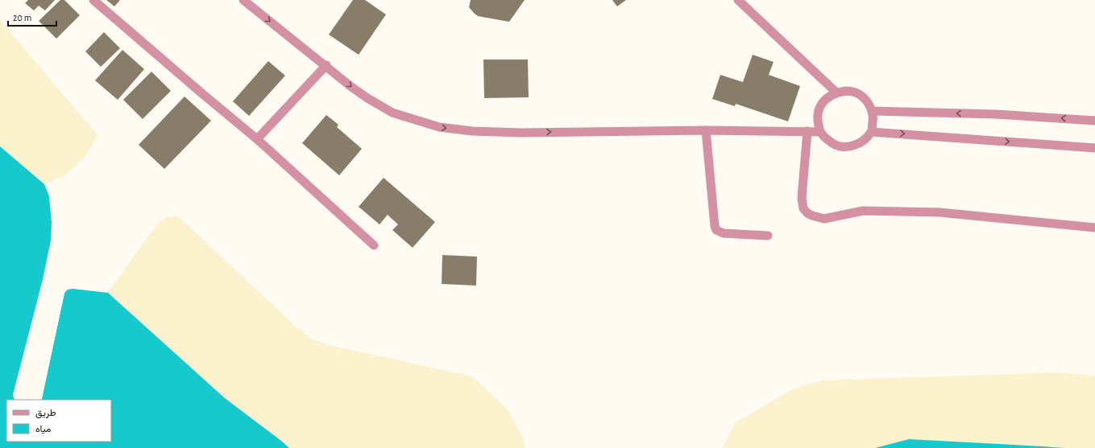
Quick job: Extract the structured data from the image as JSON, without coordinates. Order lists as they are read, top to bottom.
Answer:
{
  "legend": ["طريق", "مياه"],
  "scale_bar": "20 m"
}
